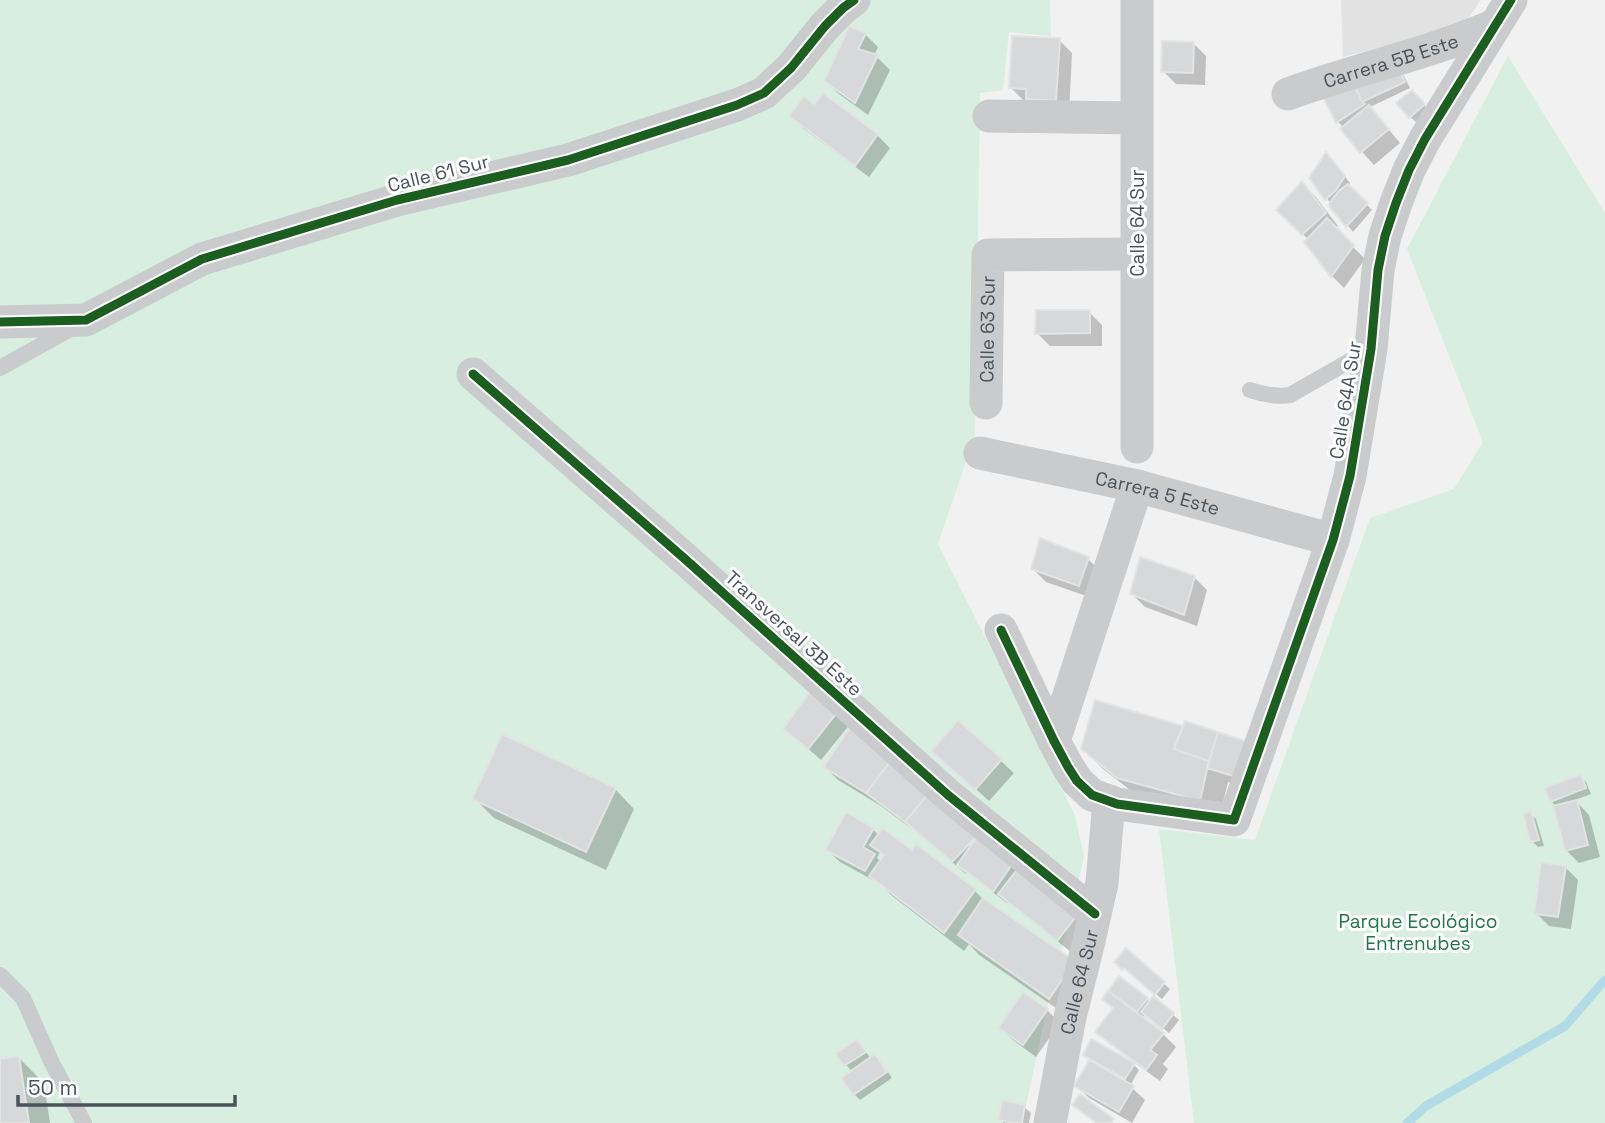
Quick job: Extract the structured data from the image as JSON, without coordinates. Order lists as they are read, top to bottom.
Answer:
{
  "streets": {
    "street": [
      "Carrera 5B Este",
      "Calle 61 Sur",
      "Calle 64 Sur",
      "Calle 63 Sur",
      "Calle 64A Sur",
      "Carrera 5 Este",
      "Transversal 3B Este"
    ]
  },
  "crossings": [
    ["Carrera 5B Este", "Calle 64A Sur"],
    ["Calle 64 Sur", "Calle 63 Sur"],
    ["Calle 64 Sur", "Calle 64A Sur"],
    ["Calle 64 Sur", "Transversal 3B Este"],
    ["Calle 64A Sur", "Carrera 5 Este"]
  ],
  "parks": ["Parque Ecológico Entrenubes"],
  "scale_bar": "50 m"
}
